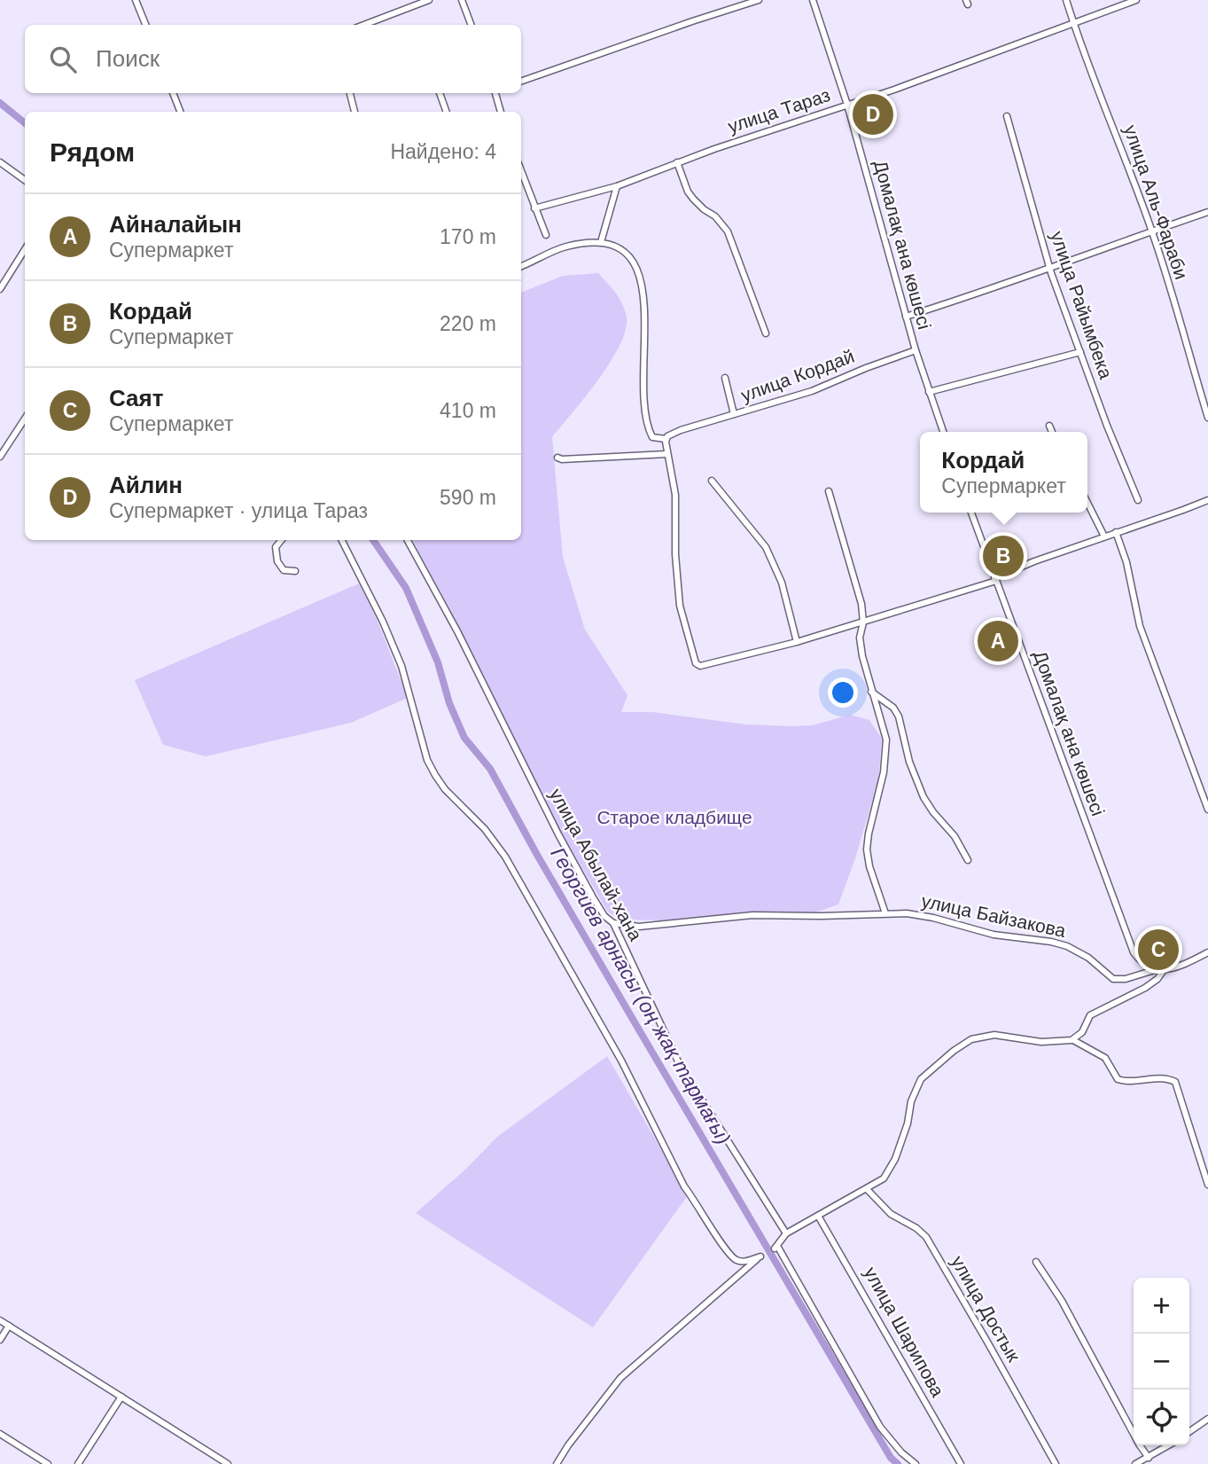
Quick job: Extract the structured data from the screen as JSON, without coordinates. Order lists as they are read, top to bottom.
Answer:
{
  "streets": {
    "street": [
      "улица Тараз",
      "улица Аль-Фараби",
      "Домалақ ана көшесі",
      "улица Райымбека",
      "улица Кордай",
      "улица Абылай-хана",
      "улица Байзакова",
      "улица Достык",
      "улица Шарипова"
    ]
  },
  "crossings": [
    ["улица Тараз", "улица Аль-Фараби"],
    ["улица Тараз", "Домалақ ана көшесі"],
    ["Домалақ ана көшесі", "улица Кордай"],
    ["Домалақ ана көшесі", "улица Байзакова"],
    ["улица Абылай-хана", "улица Байзакова"]
  ],
  "water": ["Георгиев арнасы (оң жақ тармағы)"],
  "parks": ["Старое кладбище"],
  "page": {
    "search": "Поиск",
    "pins": [
      "D",
      "B",
      "A",
      "C"
    ],
    "heading": ["Рядом", "Найдено: 4"],
    "list": [
      {
        "mark": "A",
        "name": "Айналайын",
        "note": "Супермаркет",
        "value": "170 m"
      },
      {
        "mark": "B",
        "name": "Кордай",
        "note": "Супермаркет",
        "value": "220 m"
      },
      {
        "mark": "C",
        "name": "Саят",
        "note": "Супермаркет",
        "value": "410 m"
      },
      {
        "mark": "D",
        "name": "Айлин",
        "note": "Супермаркет · улица Тараз",
        "value": "590 m"
      }
    ],
    "popup": ["Кордай", "Супермаркет"],
    "map_buttons": ["+", "−"]
  }
}
